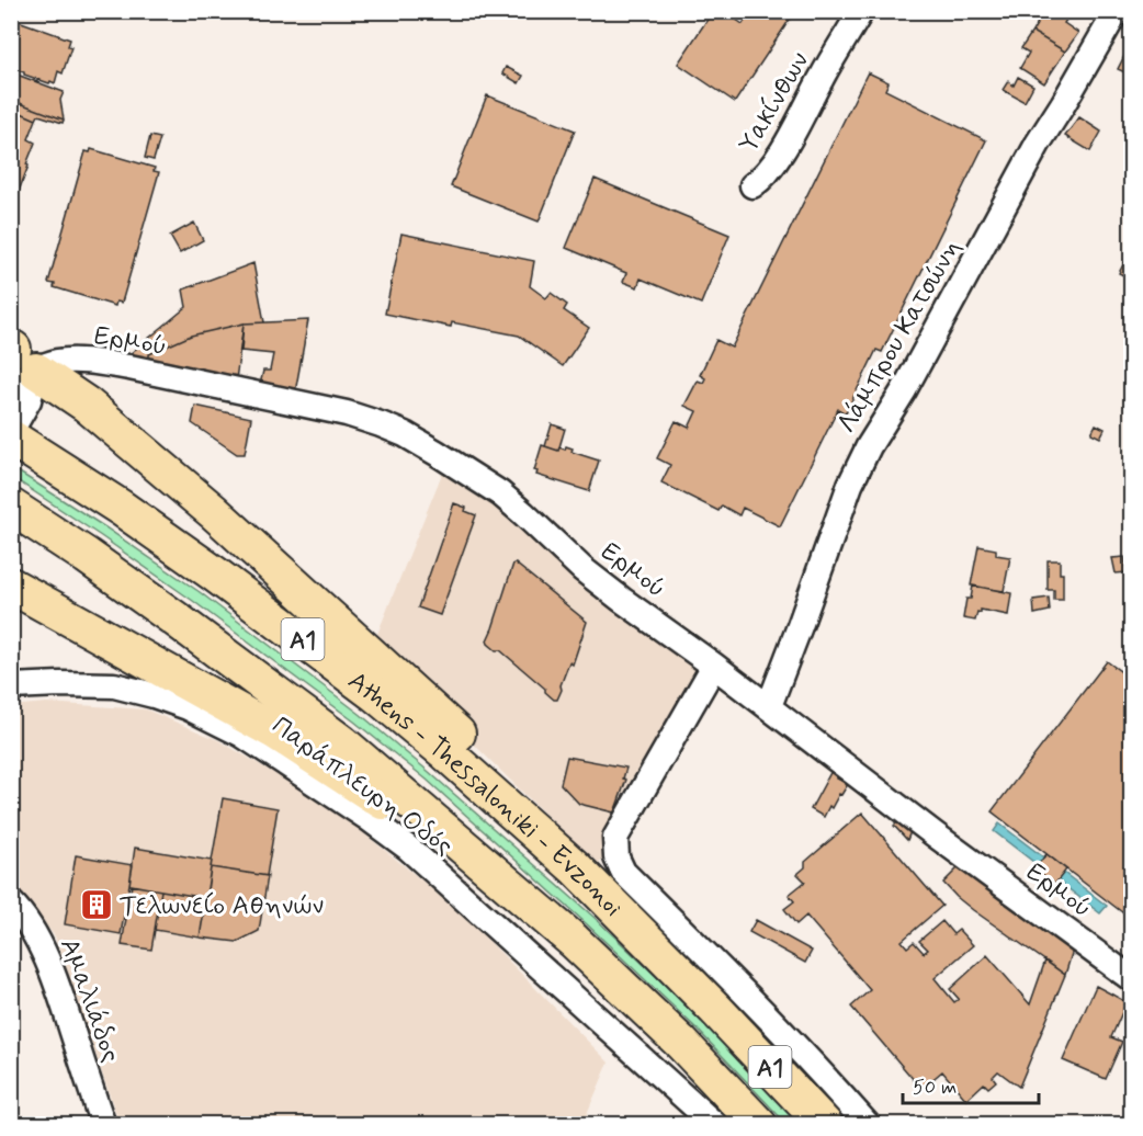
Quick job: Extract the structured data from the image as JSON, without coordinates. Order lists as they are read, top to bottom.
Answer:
{
  "streets": {
    "highway": ["Α1", "Athens - Thessaloniki - Evzonoi"],
    "street": [
      "Υακίνθων",
      "Λάμπρου Κατσώνη",
      "Ερμού",
      "Παράπλευρη Οδός",
      "Αμαλιάδος"
    ]
  },
  "crossings": [
    ["Λάμπρου Κατσώνη", "Ερμού"]
  ],
  "places": {
    "building": ["Τελωνείο Αθηνών"]
  },
  "scale_bar": "50 m"
}
